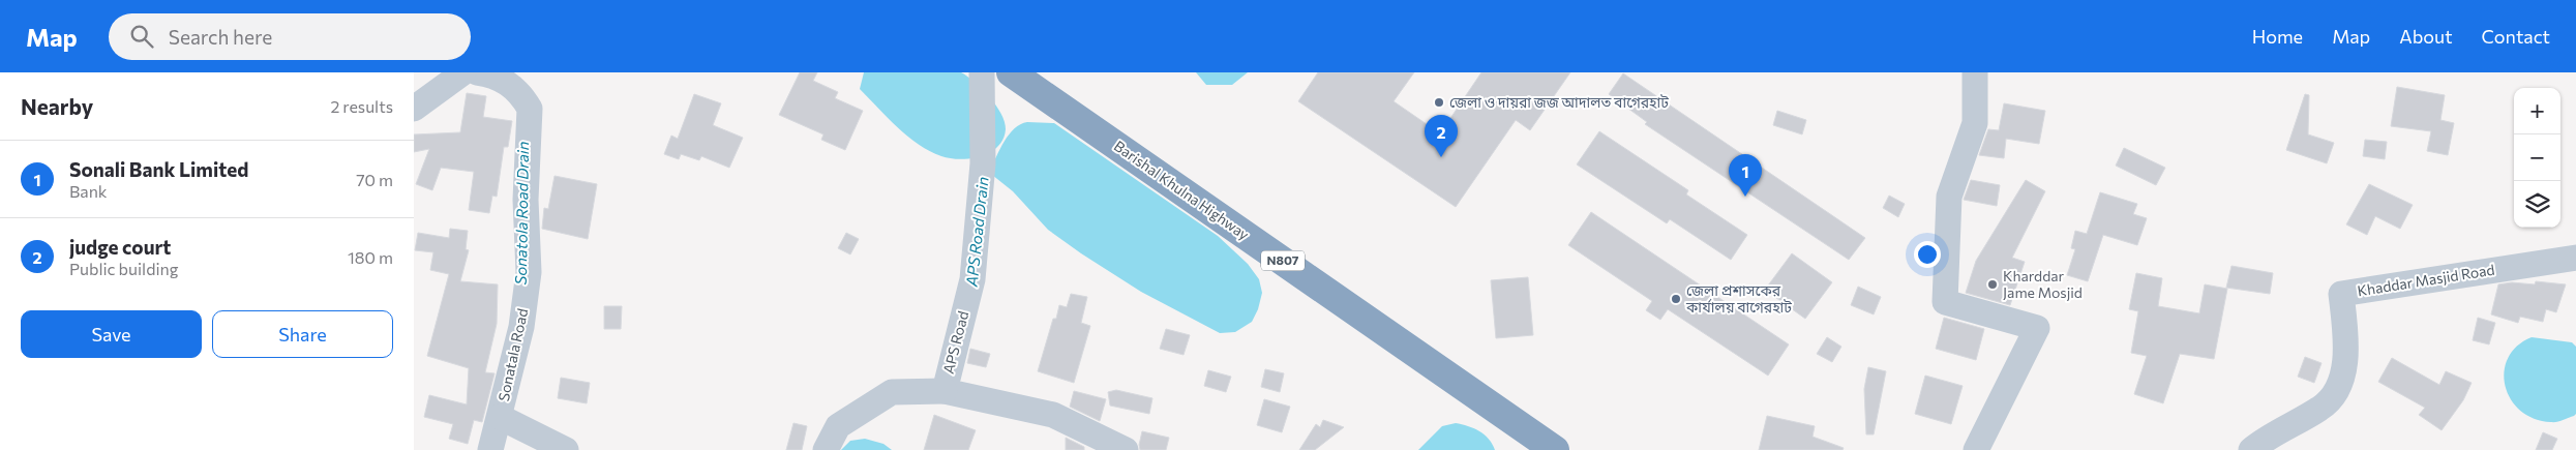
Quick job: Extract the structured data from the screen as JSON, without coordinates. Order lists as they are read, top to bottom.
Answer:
{
  "streets": {
    "highway": ["Barishal Khulna Highway", "N807"],
    "street": ["Khaddar Masjid Road", "APS Road", "Sonatala Road"]
  },
  "water": ["Sonatola Road Drain", "APS Road Drain"],
  "places": ["জেলা ও দায়রা জজ আদালত বাগেরহাট", "Kharddar Jame Mosjid", "জেলা প্রশাসকের কার্যালয় বাগেরহাট"],
  "page": {
    "header": "Map",
    "search": "Search here",
    "nav": [
      "Home",
      "Map",
      "About",
      "Contact"
    ],
    "heading": ["Nearby", "2 results"],
    "map_buttons": ["+", "−"],
    "pins": ["2", "1"],
    "list": [
      {
        "mark": "1",
        "name": "Sonali Bank Limited",
        "note": "Bank",
        "value": "70 m"
      },
      {
        "mark": "2",
        "name": "judge court",
        "note": "Public building",
        "value": "180 m"
      }
    ],
    "buttons": ["Save", "Share"]
  }
}
